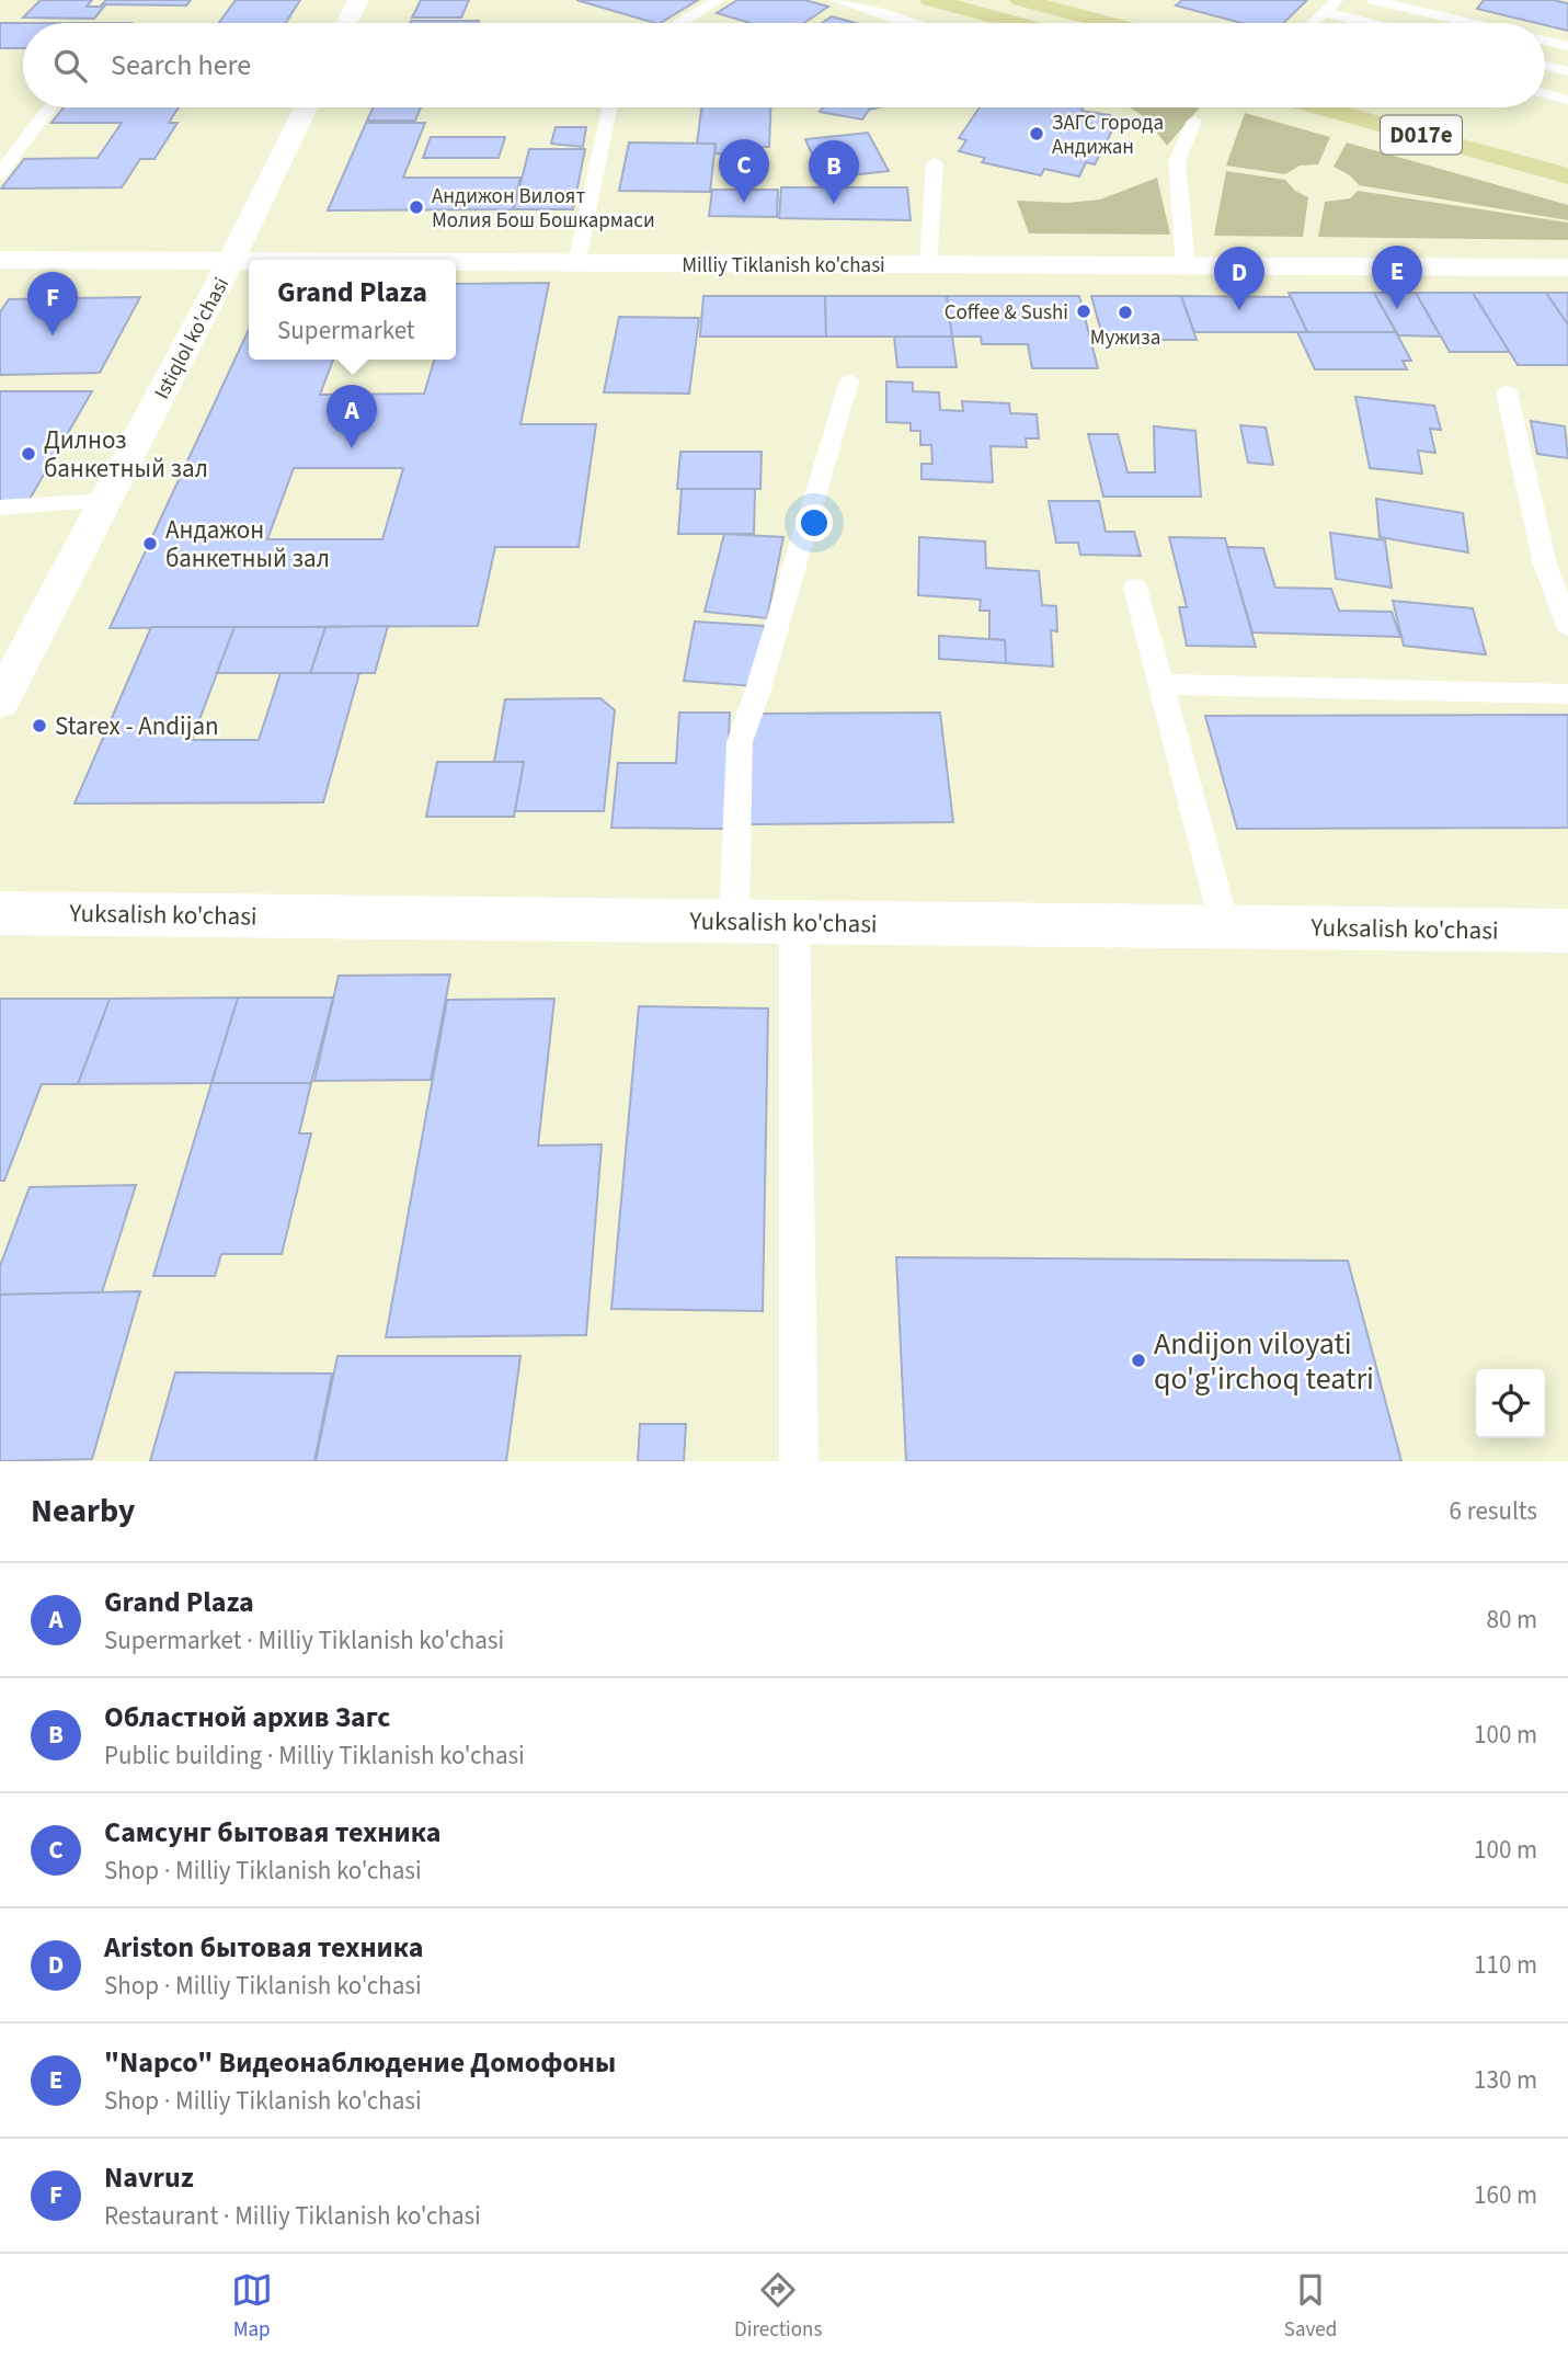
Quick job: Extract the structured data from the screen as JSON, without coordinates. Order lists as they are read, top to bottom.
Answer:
{
  "streets": {
    "main road": ["D017e"],
    "street": ["Milliy Tiklanish ko'chasi", "Istiqlol ko'chasi", "Yuksalish ko'chasi"]
  },
  "crossings": [
    ["Milliy Tiklanish ko'chasi", "Istiqlol ko'chasi"]
  ],
  "places": [
    "ЗАГС города Андижан",
    "Андижон Вилоят Молия Бош Бошкармаси",
    "Coffee & Sushi",
    "Мужиза",
    "Дилноз банкетный зал",
    "Андажон банкетный зал",
    "Starex - Andijan",
    "Andijon viloyati qo'g'irchoq teatri"
  ],
  "page": {
    "search": "Search here",
    "pins": [
      "C",
      "B",
      "E",
      "D",
      "F",
      "A"
    ],
    "popup": ["Grand Plaza", "Supermarket"],
    "heading": ["Nearby", "6 results"],
    "list": [
      {
        "mark": "A",
        "name": "Grand Plaza",
        "note": "Supermarket · Milliy Tiklanish ko'chasi",
        "value": "80 m"
      },
      {
        "mark": "B",
        "name": "Областной архив Загс",
        "note": "Public building · Milliy Tiklanish ko'chasi",
        "value": "100 m"
      },
      {
        "mark": "C",
        "name": "Самсунг бытовая техника",
        "note": "Shop · Milliy Tiklanish ko'chasi",
        "value": "100 m"
      },
      {
        "mark": "D",
        "name": "Ariston бытовая техника",
        "note": "Shop · Milliy Tiklanish ko'chasi",
        "value": "110 m"
      },
      {
        "mark": "E",
        "name": "\"Napco\" Видеонаблюдение Домофоны",
        "note": "Shop · Milliy Tiklanish ko'chasi",
        "value": "130 m"
      },
      {
        "mark": "F",
        "name": "Navruz",
        "note": "Restaurant · Milliy Tiklanish ko'chasi",
        "value": "160 m"
      }
    ],
    "nav": ["Map", "Directions", "Saved"]
  }
}
